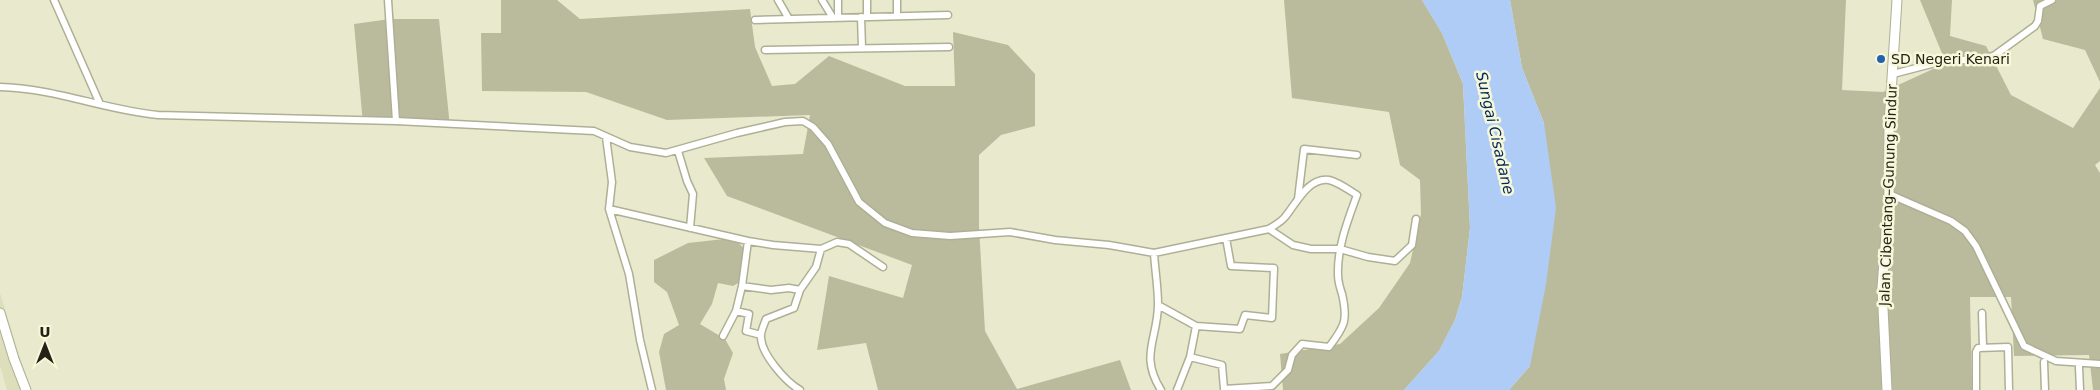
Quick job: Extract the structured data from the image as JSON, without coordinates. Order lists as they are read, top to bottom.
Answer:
{
  "streets": {
    "street": ["Jalan Cibentang–Gunung Sindur"]
  },
  "water": ["Sungai Cisadane"],
  "places": ["SD Negeri Kenari"],
  "north": "top"
}
